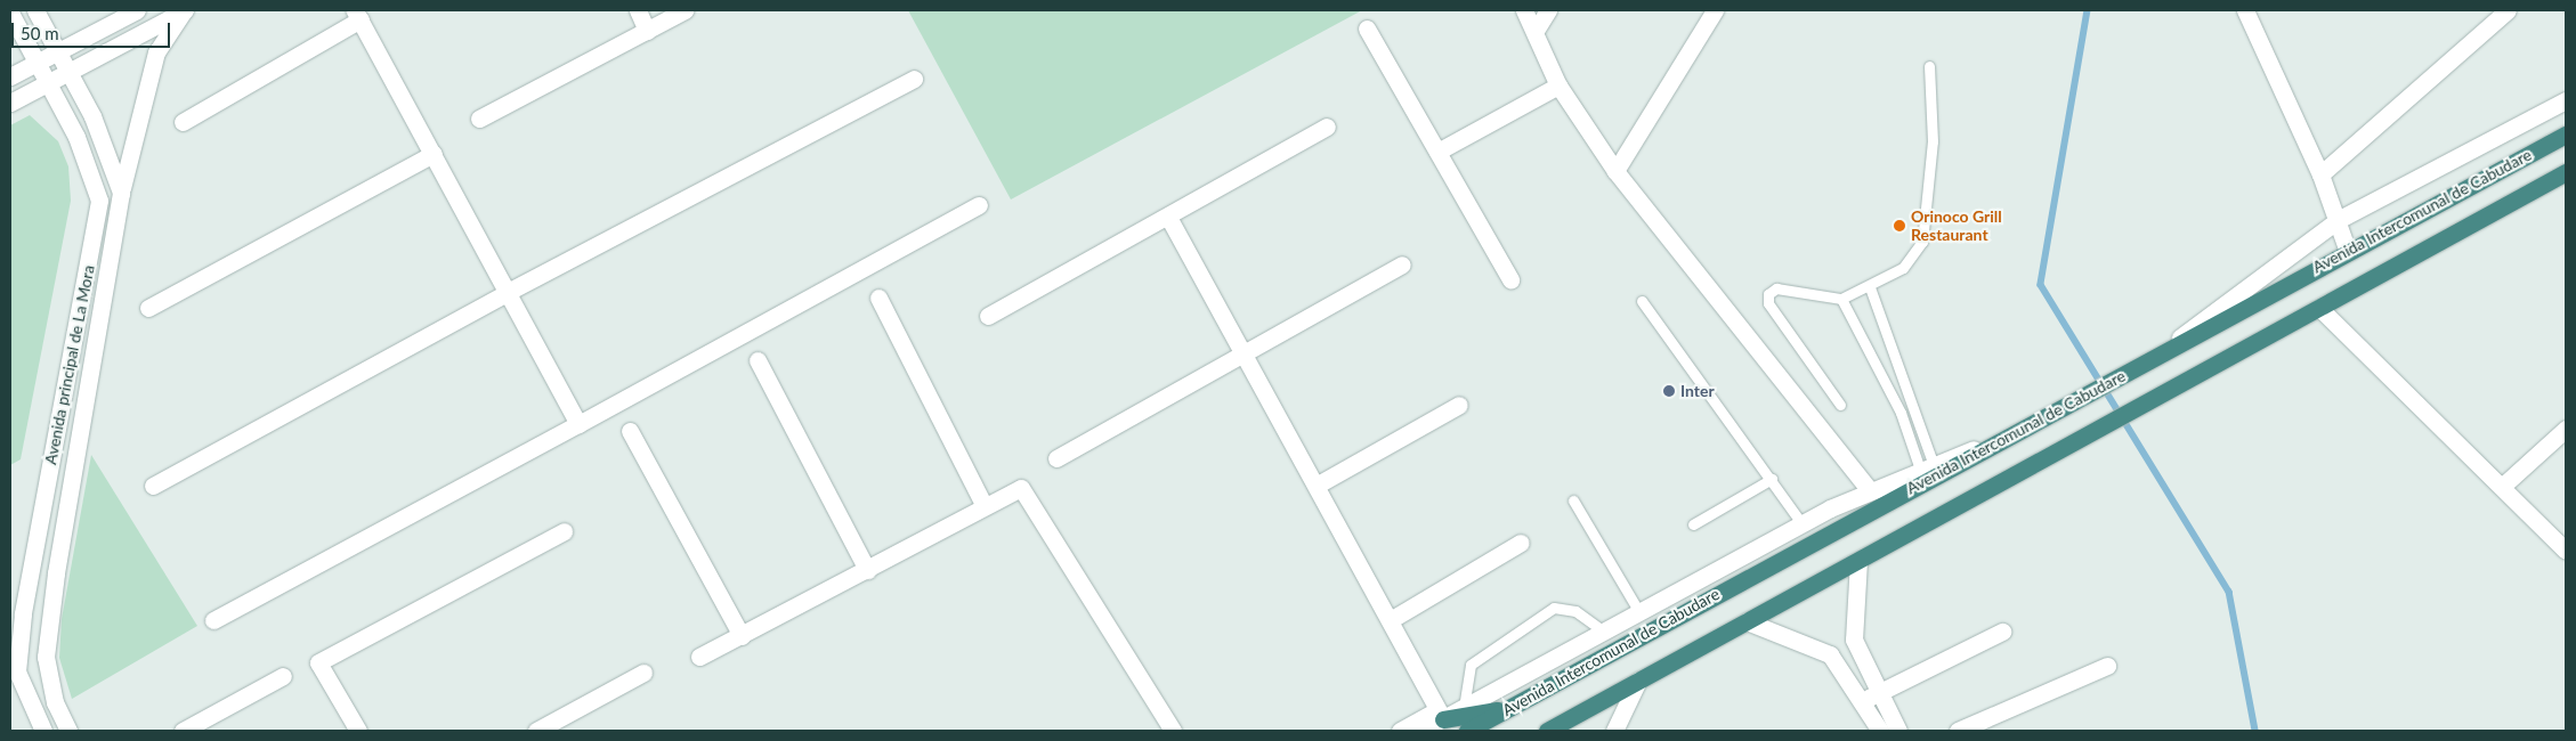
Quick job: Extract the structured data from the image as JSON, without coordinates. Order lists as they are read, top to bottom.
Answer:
{
  "streets": {
    "highway": ["Avenida Intercomunal de Cabudare"],
    "street": ["Avenida principal de La Mora"]
  },
  "places": ["Orinoco Grill Restaurant", "Inter"],
  "scale_bar": "50 m"
}
